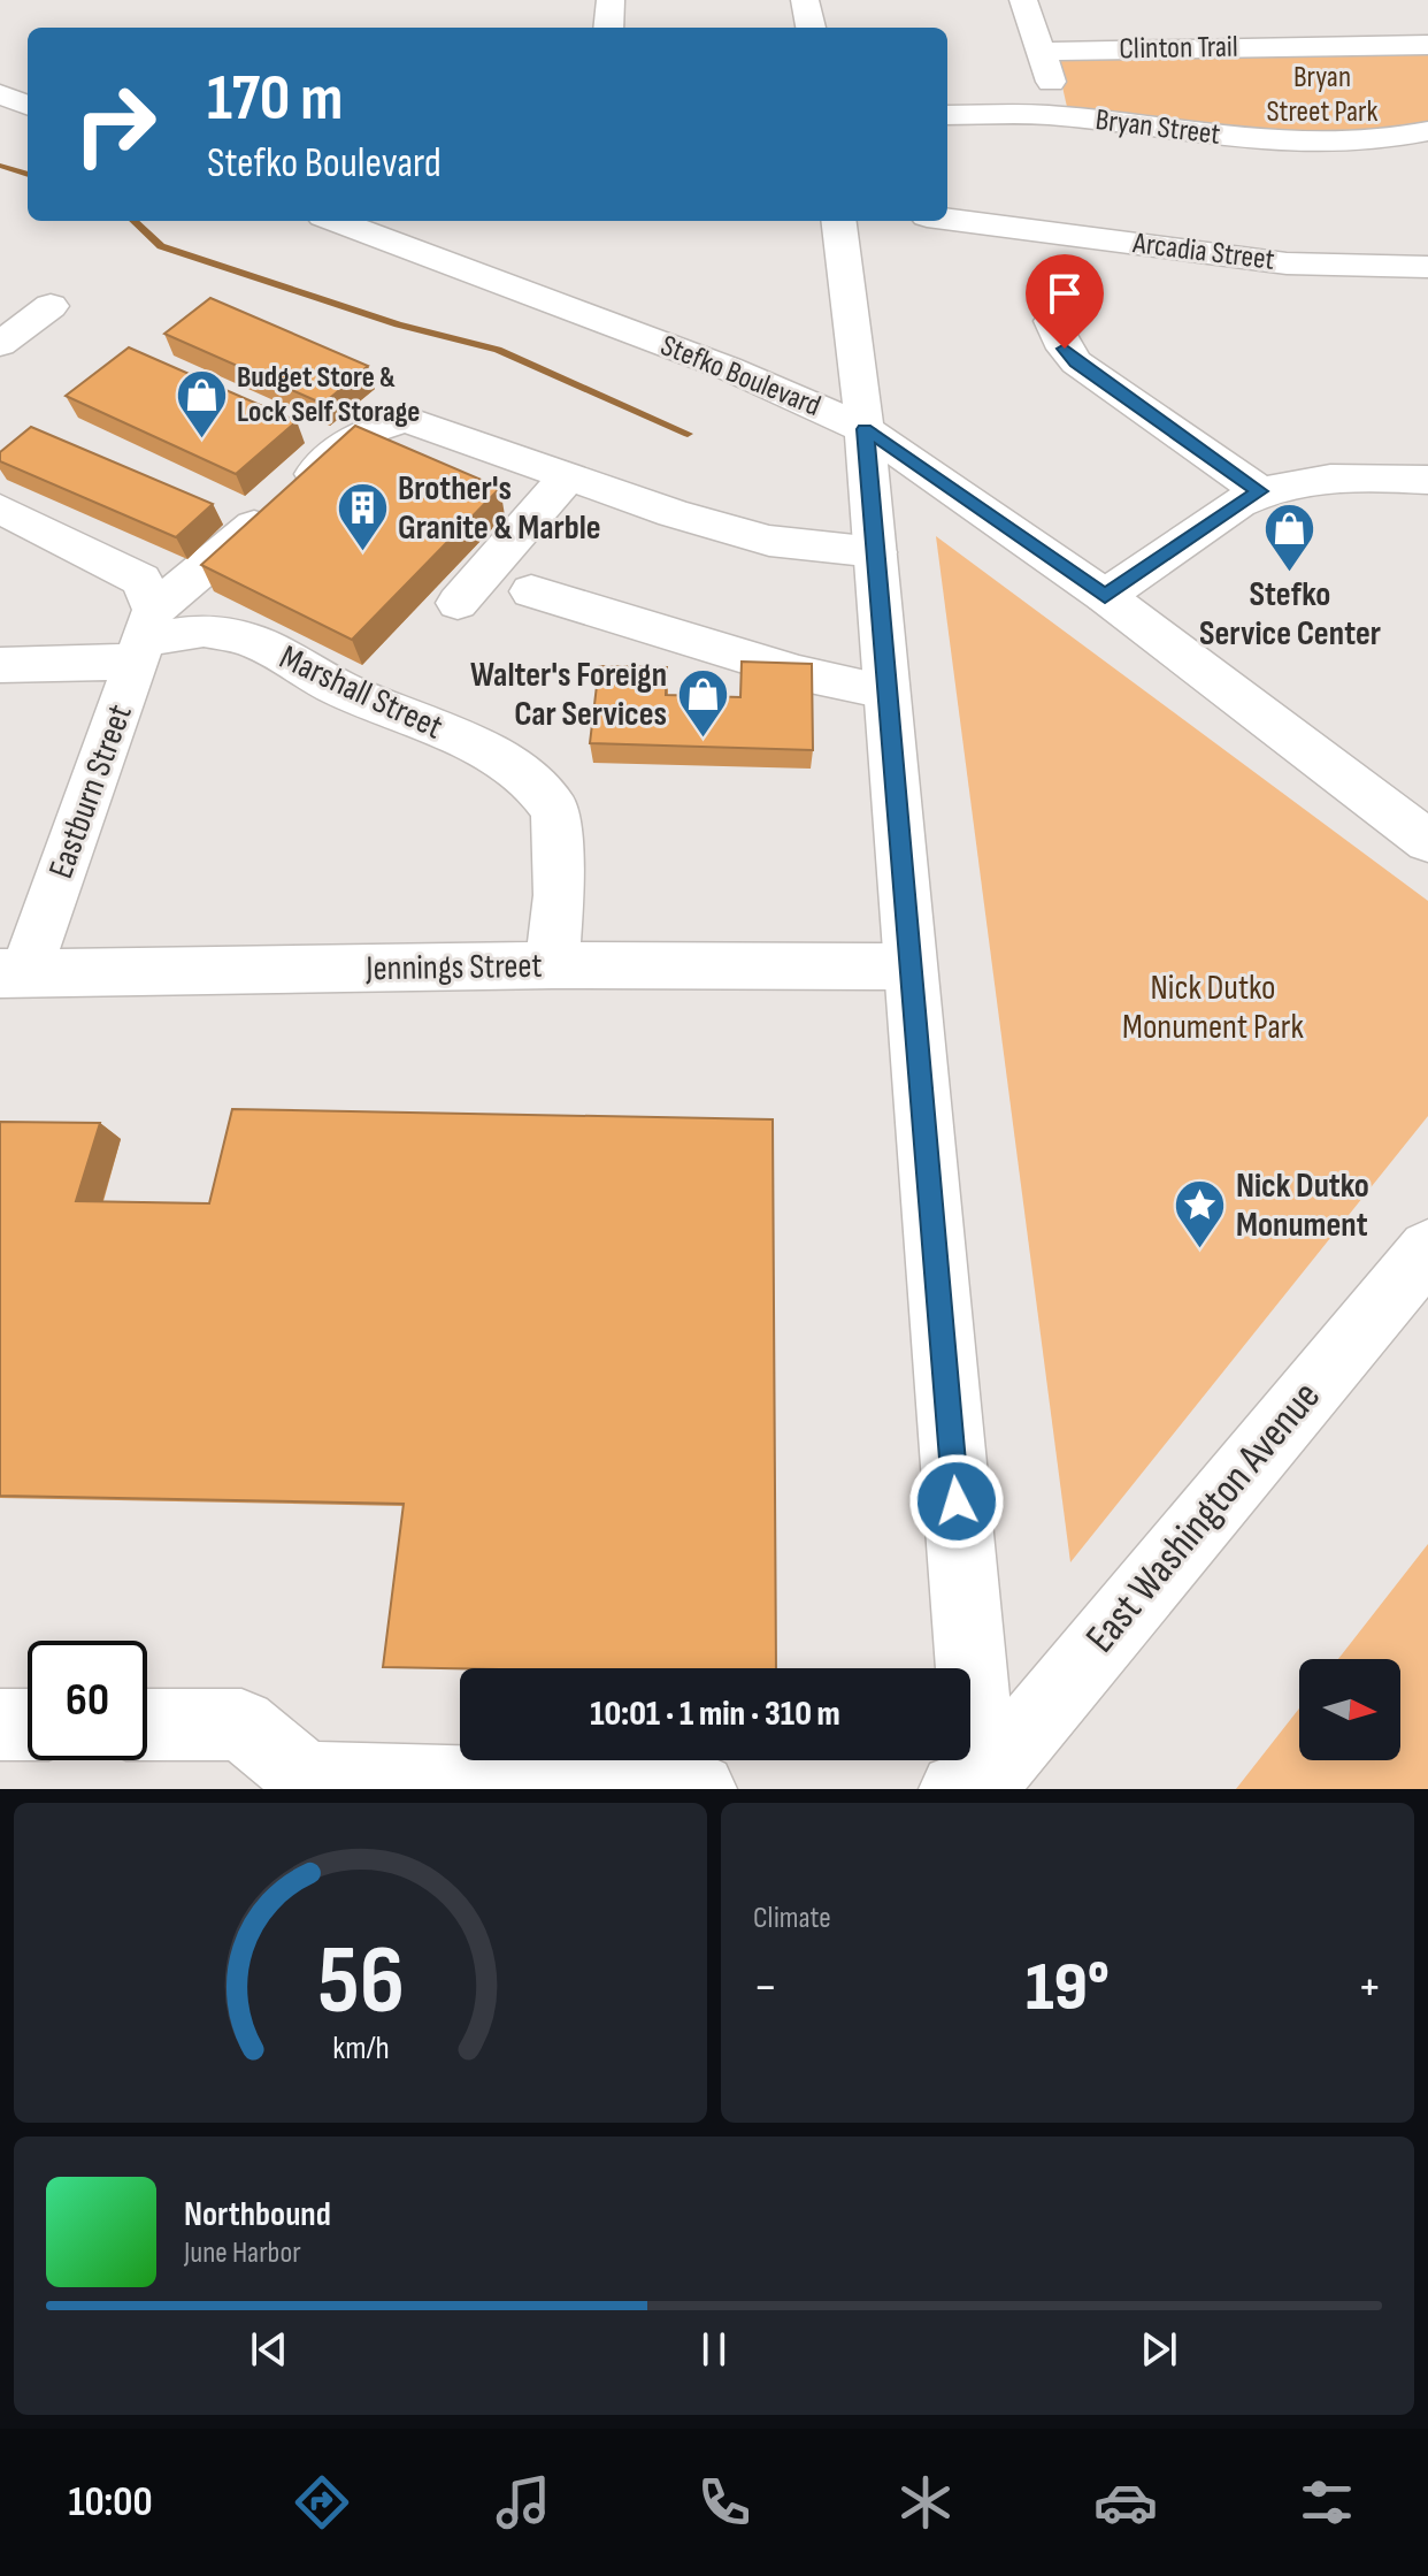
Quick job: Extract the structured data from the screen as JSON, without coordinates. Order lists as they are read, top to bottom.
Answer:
{
  "streets": {
    "main road": [
      "Clinton Trail",
      "Bryan Street",
      "Arcadia Street",
      "Stefko Boulevard",
      "Marshall Street",
      "Eastburn Street",
      "Jennings Street",
      "East Washington Avenue"
    ]
  },
  "crossings": [
    ["Marshall Street", "Eastburn Street"],
    ["Marshall Street", "Jennings Street"],
    ["Eastburn Street", "Jennings Street"]
  ],
  "parks": ["Bryan Street Park", "Nick Dutko Monument Park"],
  "places": {
    "shop": ["Budget Store & Lock Self Storage", "Stefko Service Center", "Walter's Foreign Car Services"],
    "building": ["Brother's Granite & Marble"],
    "place": ["Nick Dutko Monument"]
  },
  "north": "right",
  "page": {
    "turn": ["170 m", "Stefko Boulevard"],
    "limit": "60",
    "trip": "10:01 · 1 min · 310 m",
    "tile": "Climate",
    "heat": ["−", "19°", "+"],
    "song": ["Northbound", "June Harbor"],
    "tabs": "10:00",
    "gauge": ["56", "km/h"]
  }
}
